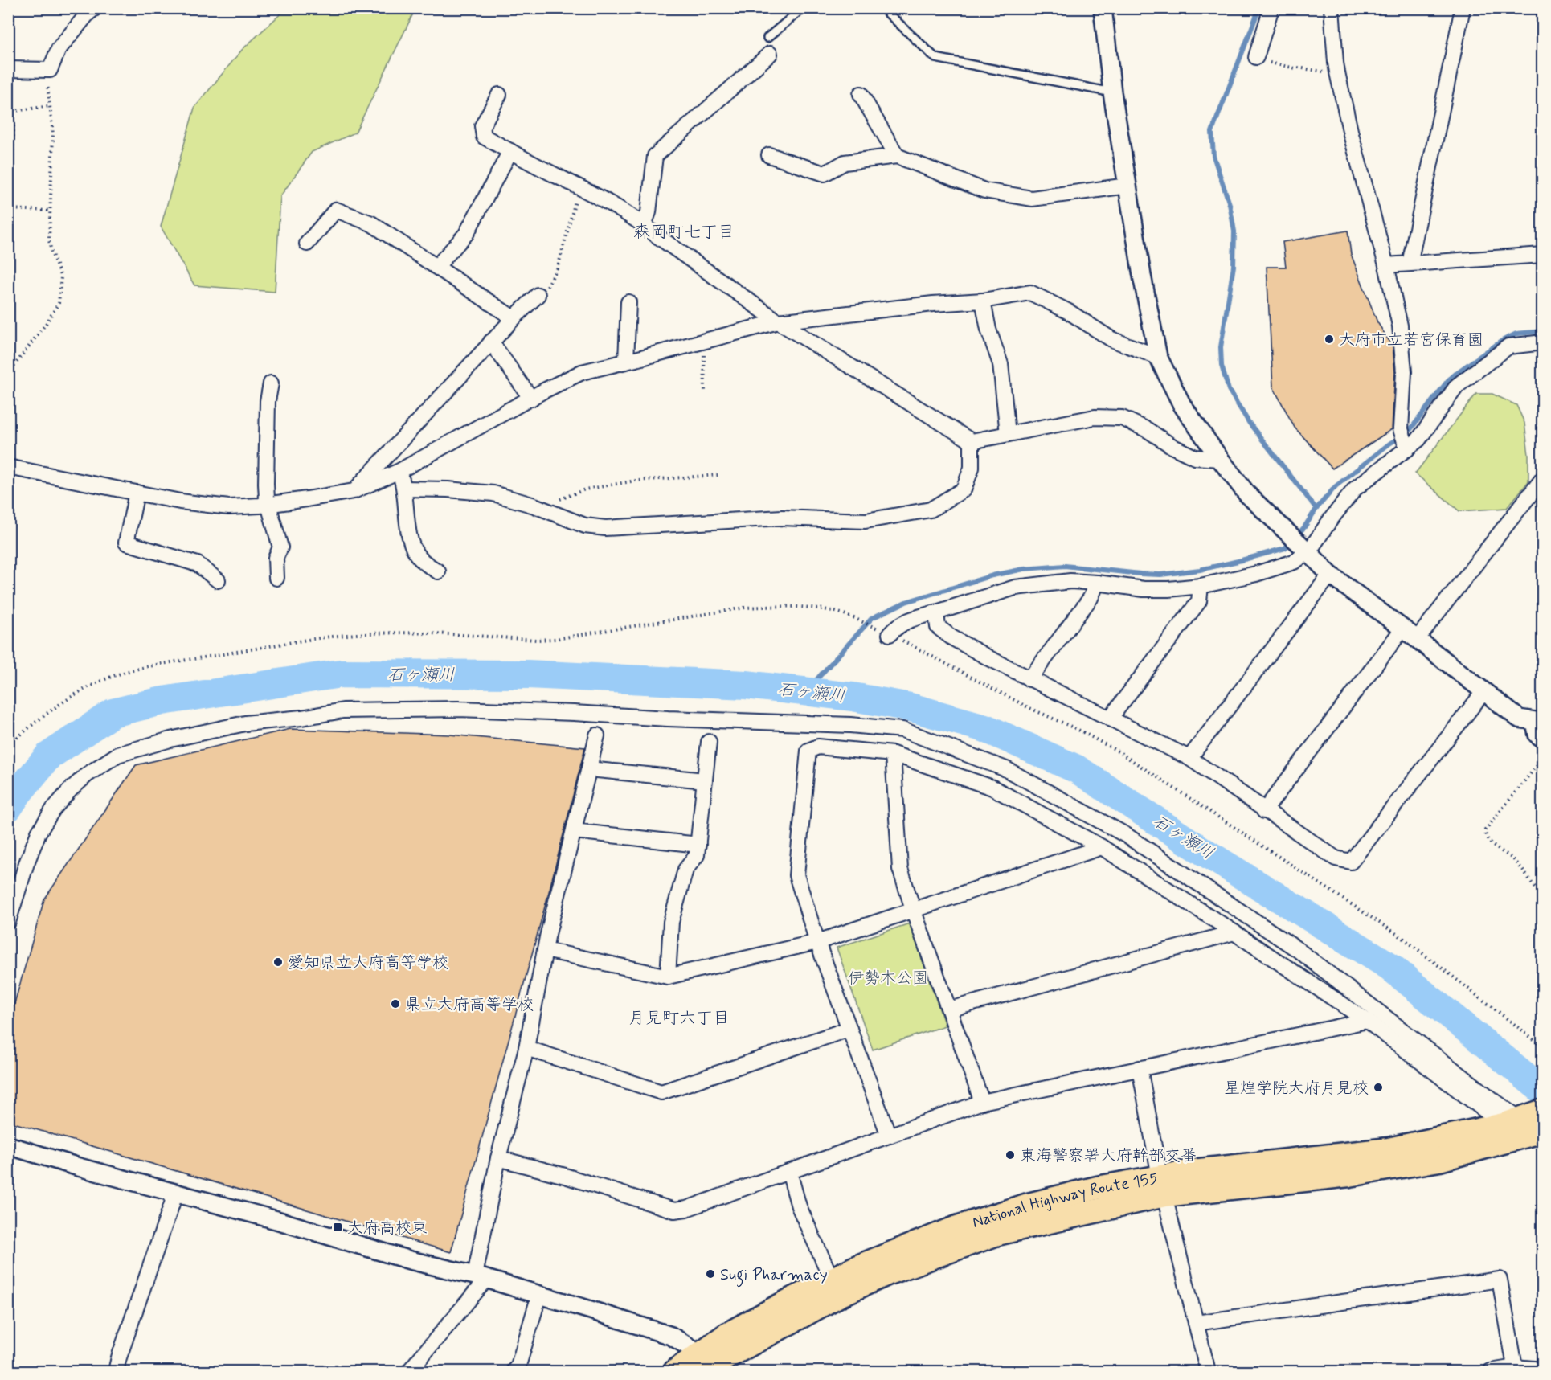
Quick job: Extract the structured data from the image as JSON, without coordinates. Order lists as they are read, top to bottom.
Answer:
{
  "streets": {
    "highway": ["National Highway Route 155"]
  },
  "districts": ["森岡町七丁目", "月見町六丁目"],
  "water": ["石ヶ瀬川"],
  "parks": ["伊勢木公園"],
  "places": {
    "other": [
      "大府市立若宮保育園",
      "愛知県立大府高等学校",
      "県立大府高等学校",
      "星煌学院大府月見校",
      "東海警察署大府幹部交番",
      "Sugi Pharmacy"
    ],
    "transit": ["大府高校東"]
  }
}
